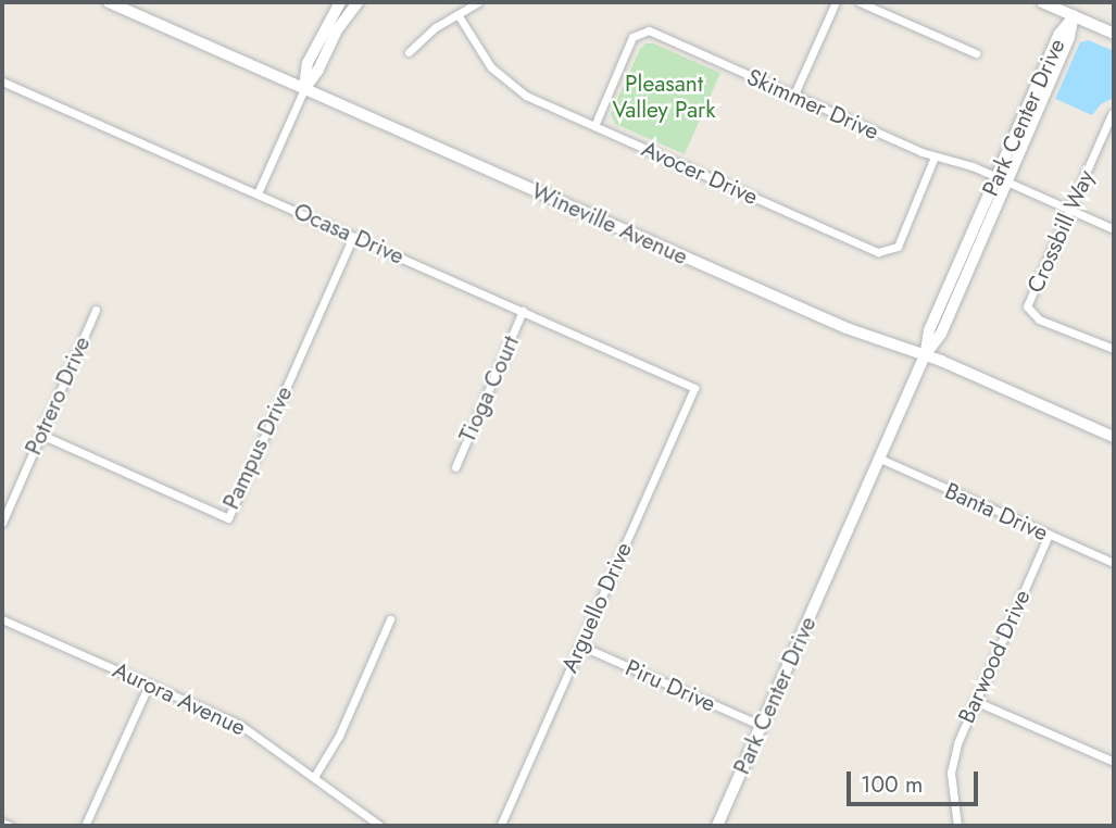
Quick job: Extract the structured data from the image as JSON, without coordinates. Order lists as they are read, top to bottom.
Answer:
{
  "streets": {
    "street": [
      "Skimmer Drive",
      "Park Center Drive",
      "Avocer Drive",
      "Wineville Avenue",
      "Crossbill Way",
      "Ocasa Drive",
      "Tioga Court",
      "Potrero Drive",
      "Pampus Drive",
      "Banta Drive",
      "Arguello Drive",
      "Barwood Drive",
      "Piru Drive",
      "Aurora Avenue"
    ]
  },
  "crossings": [
    ["Skimmer Drive", "Park Center Drive"],
    ["Skimmer Drive", "Avocer Drive"],
    ["Skimmer Drive", "Crossbill Way"],
    ["Park Center Drive", "Wineville Avenue"],
    ["Park Center Drive", "Banta Drive"],
    ["Park Center Drive", "Piru Drive"],
    ["Ocasa Drive", "Tioga Court"],
    ["Ocasa Drive", "Pampus Drive"],
    ["Ocasa Drive", "Arguello Drive"],
    ["Potrero Drive", "Pampus Drive"],
    ["Banta Drive", "Barwood Drive"],
    ["Arguello Drive", "Piru Drive"]
  ],
  "parks": ["Pleasant Valley Park"],
  "scale_bar": "100 m"
}
